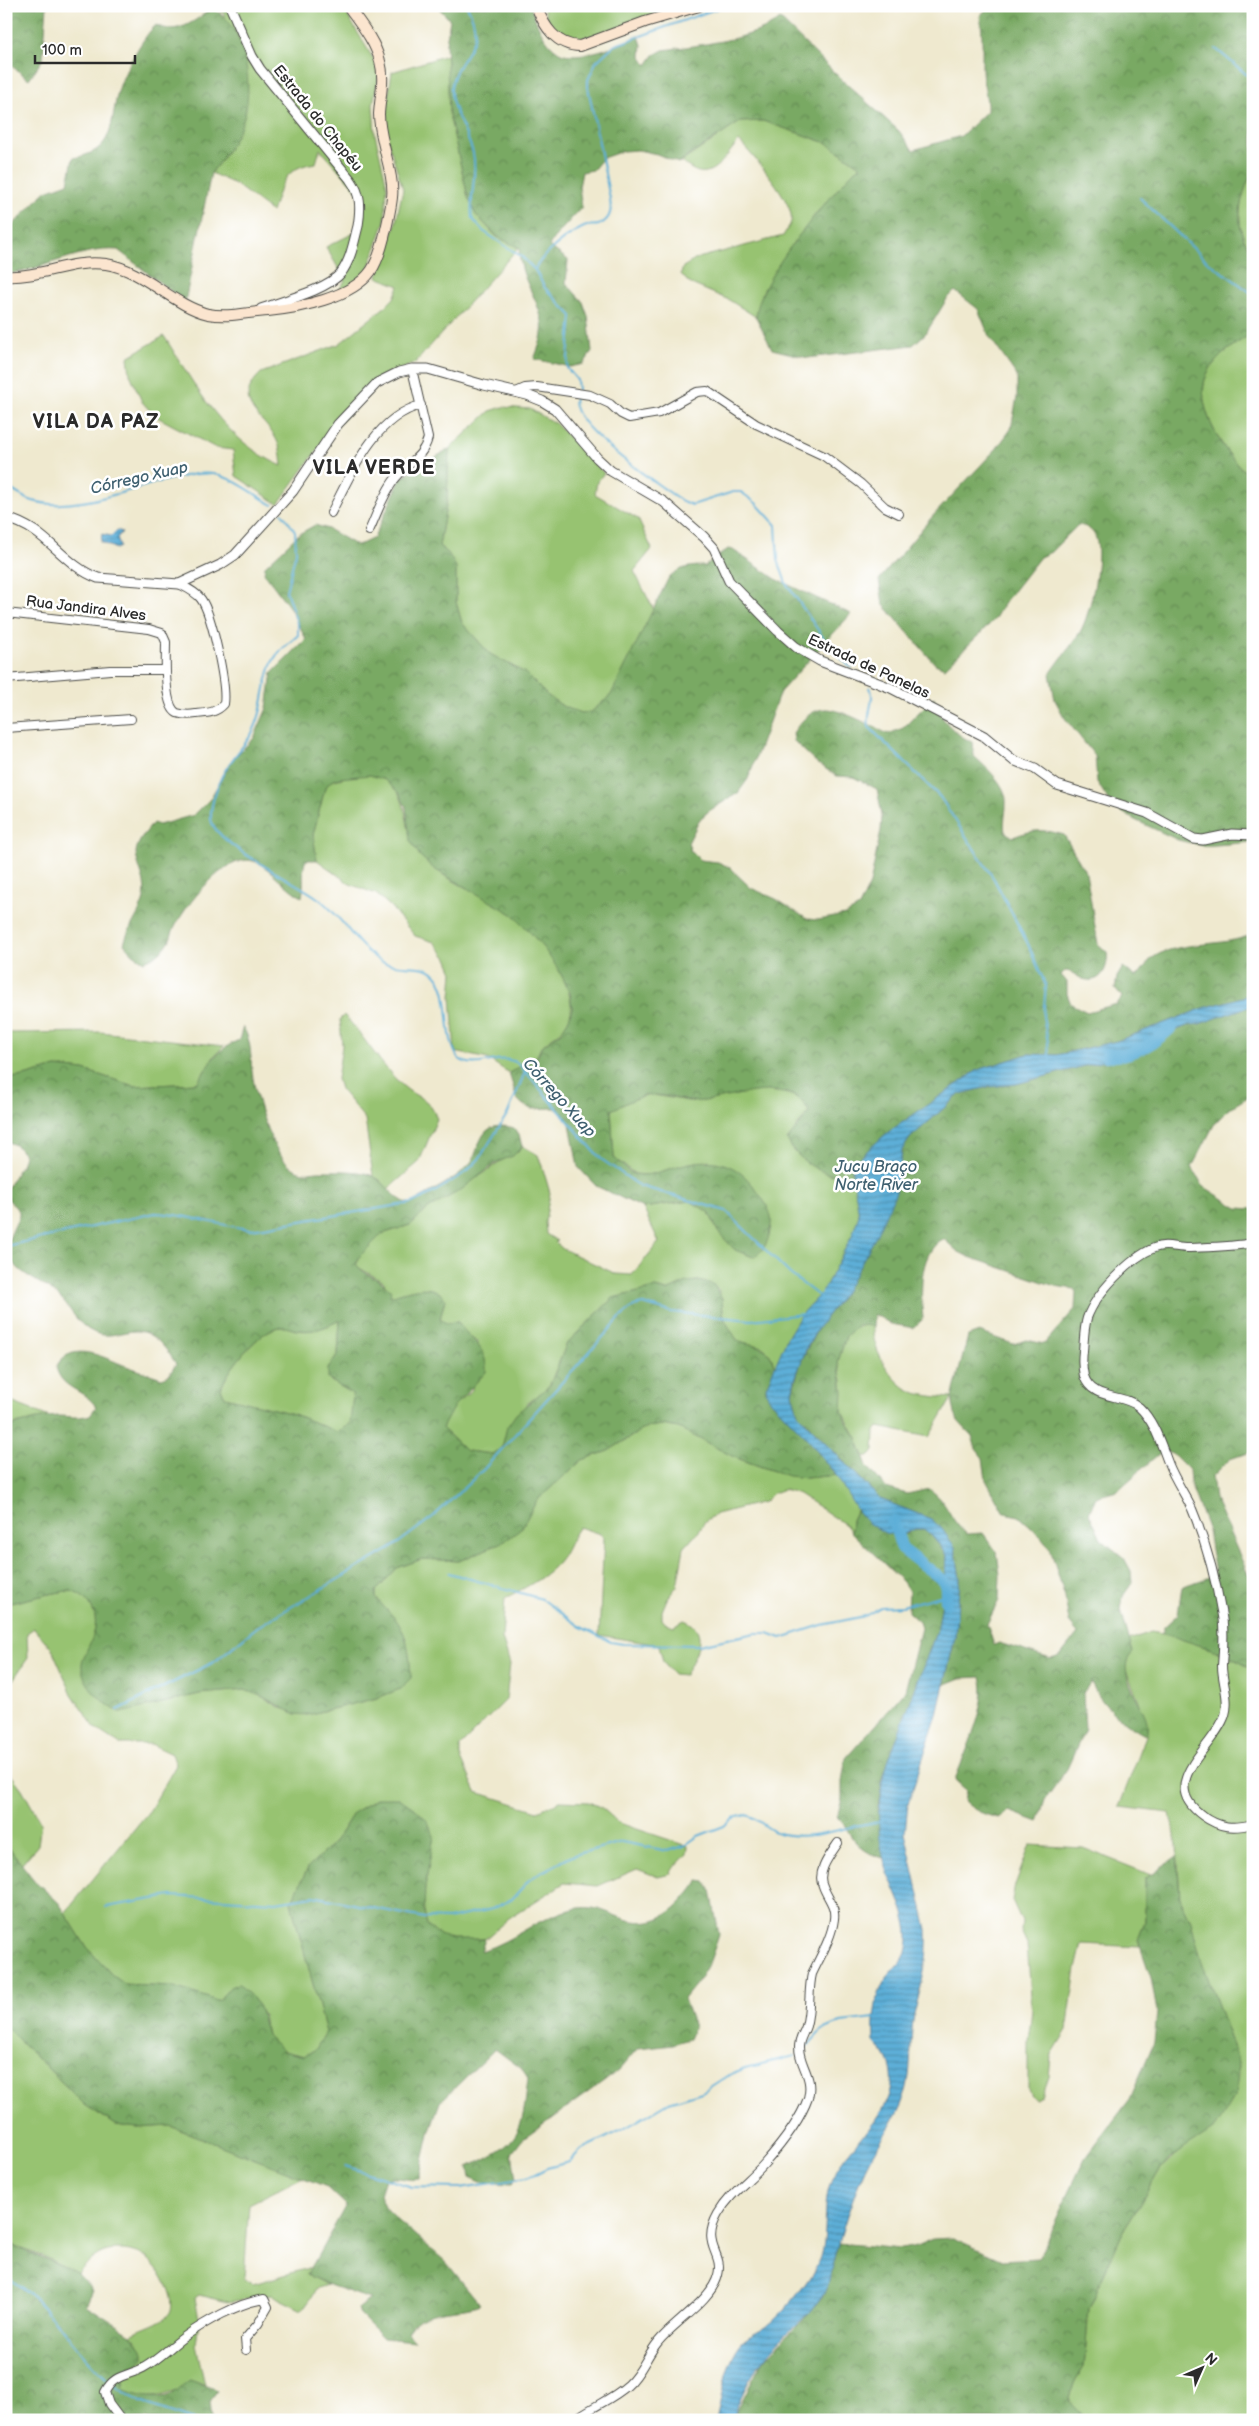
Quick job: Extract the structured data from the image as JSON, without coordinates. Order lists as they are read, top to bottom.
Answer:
{
  "streets": {
    "street": ["Estrada do Chapéu", "Rua Jandira Alves", "Estrada de Panelas"]
  },
  "districts": ["VILA DA PAZ", "VILA VERDE"],
  "water": ["Córrego Xuap", "Jucu Braço Norte River"],
  "scale_bar": "100 m",
  "north": "top right"
}
